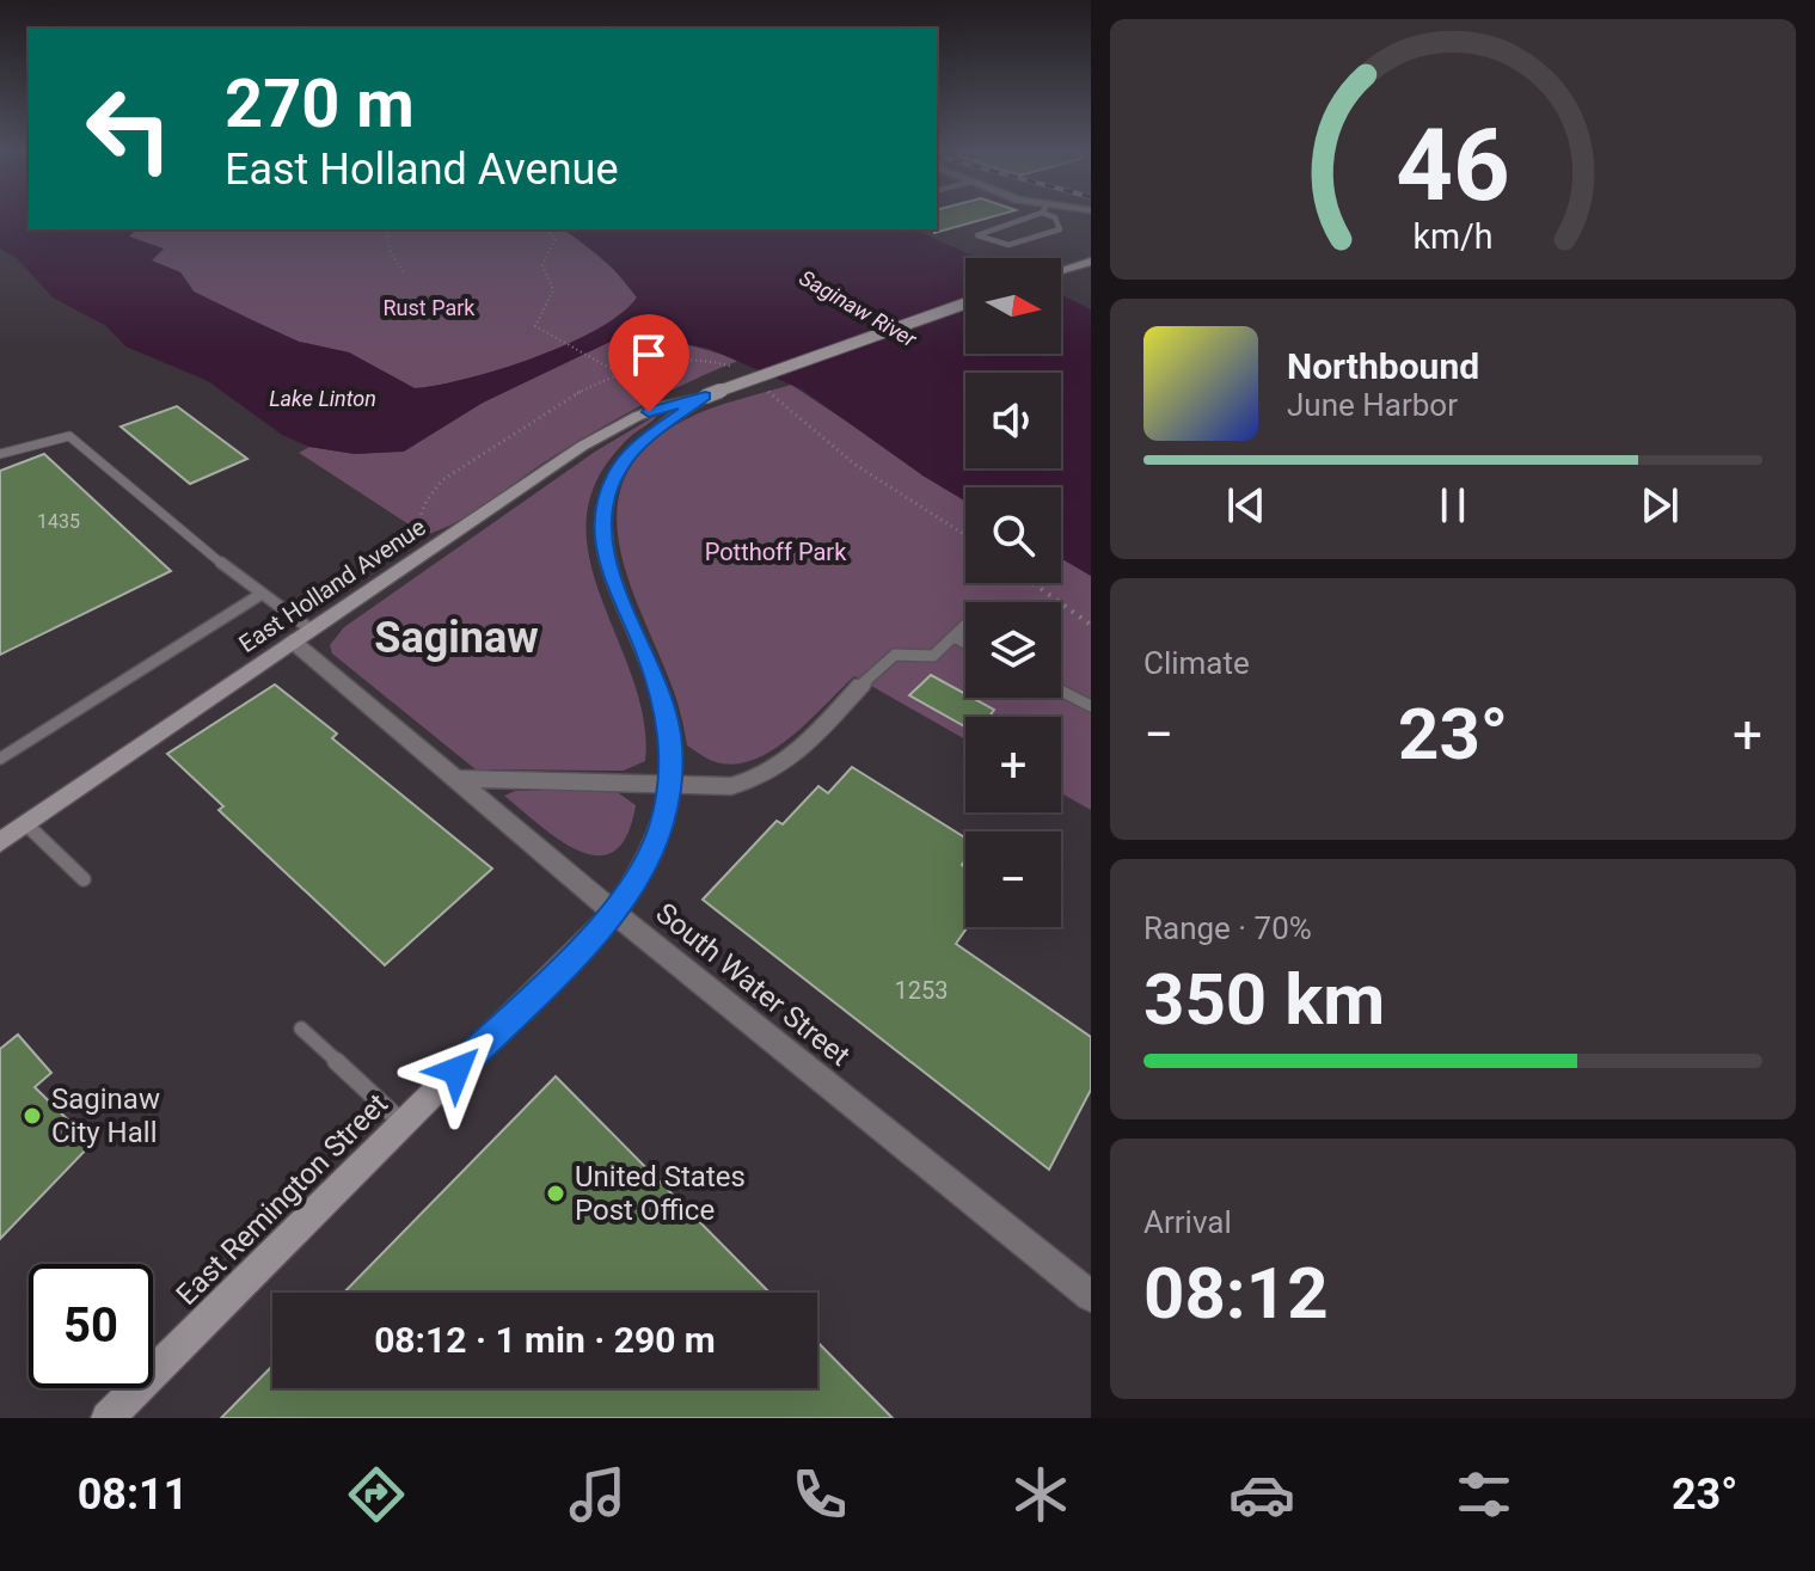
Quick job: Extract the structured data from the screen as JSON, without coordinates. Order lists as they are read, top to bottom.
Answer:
{
  "streets": {
    "main road": ["East Holland Avenue", "East Remington Street"],
    "street": ["South Water Street"]
  },
  "crossings": [
    ["East Holland Avenue", "South Water Street"],
    ["East Holland Avenue", "East Remington Street"],
    ["South Water Street", "East Remington Street"]
  ],
  "districts": ["Saginaw"],
  "water": ["Saginaw River", "Lake Linton"],
  "parks": ["Rust Park", "Potthoff Park"],
  "places": ["Saginaw City Hall", "United States Post Office"],
  "house_numbers": ["1435", "1253"],
  "north": "right",
  "page": {
    "turn": ["270 m", "East Holland Avenue"],
    "map_buttons": ["+", "−"],
    "song": ["Northbound", "June Harbor"],
    "tile": [
      "Climate",
      ["Range · 70%", "350 km"],
      ["Arrival", "08:12"]
    ],
    "heat": ["−", "23°", "+"],
    "limit": "50",
    "trip": "08:12 · 1 min · 290 m",
    "tabs": ["08:11", "23°"],
    "gauge": ["46", "km/h"]
  }
}
